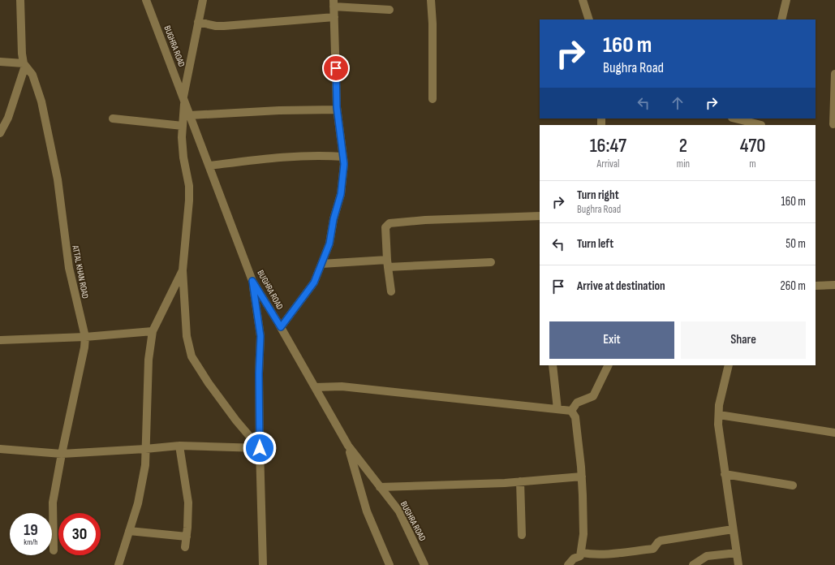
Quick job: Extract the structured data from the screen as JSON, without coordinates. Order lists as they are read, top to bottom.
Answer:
{
  "streets": {
    "street": ["BUGHRA ROAD", "ATTAL KHAN ROAD"]
  },
  "page": {
    "turn": ["160 m", "Bughra Road"],
    "eta": [
      "16:47",
      "Arrival",
      "2",
      "min",
      "470",
      "m"
    ],
    "list": [
      {
        "name": "Turn right",
        "note": "Bughra Road",
        "value": "160 m"
      },
      {
        "name": "Turn left",
        "value": "50 m"
      },
      {
        "name": "Arrive at destination",
        "value": "260 m"
      }
    ],
    "buttons": ["Exit", "Share"],
    "speed": "19 km/h",
    "limit": "30"
  }
}
